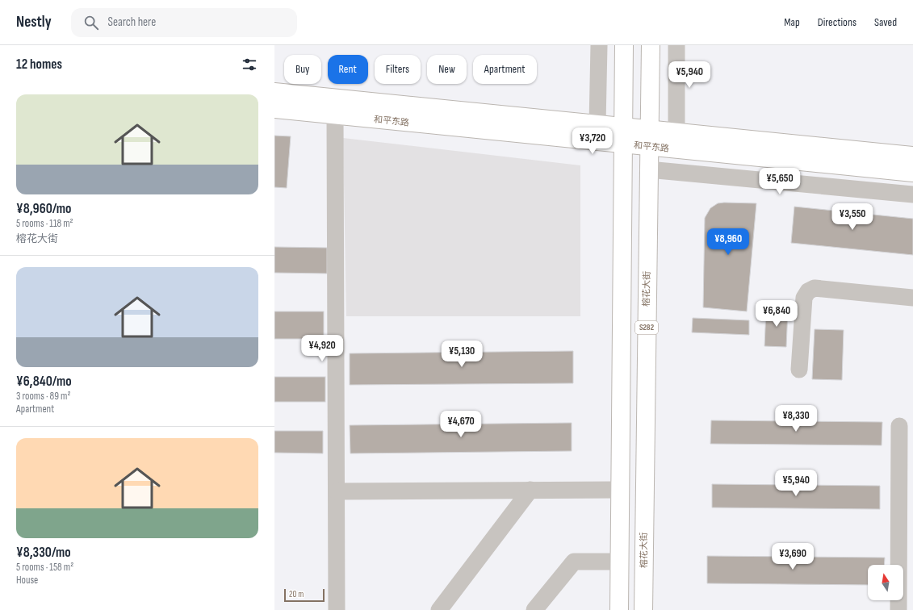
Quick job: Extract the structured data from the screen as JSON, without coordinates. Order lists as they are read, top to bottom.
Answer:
{
  "streets": {
    "main road": ["和平东路", "榕花大街", "S282"]
  },
  "crossings": [
    ["和平东路", "榕花大街"]
  ],
  "scale_bar": "20 m",
  "north": "top",
  "page": {
    "header": "Nestly",
    "search": "Search here",
    "nav": ["Map", "Directions", "Saved"],
    "heading": "12 homes",
    "chip": [
      "Buy",
      "Rent",
      "Filters",
      "New",
      "Apartment"
    ],
    "price": [
      "¥5,940",
      "¥3,720",
      "¥5,650",
      "¥3,550",
      "¥8,960",
      "¥6,840",
      "¥4,920",
      "¥5,130",
      "¥8,330",
      "¥4,670",
      "¥5,940",
      "¥3,690"
    ],
    "list": [
      {
        "name": "¥8,960/mo",
        "note": "5 rooms · 118 m² · 榕花大街"
      },
      {
        "name": "¥6,840/mo",
        "note": "3 rooms · 89 m² · Apartment"
      },
      {
        "name": "¥8,330/mo",
        "note": "5 rooms · 158 m² · House"
      }
    ],
    "scale": "20 m"
  }
}
